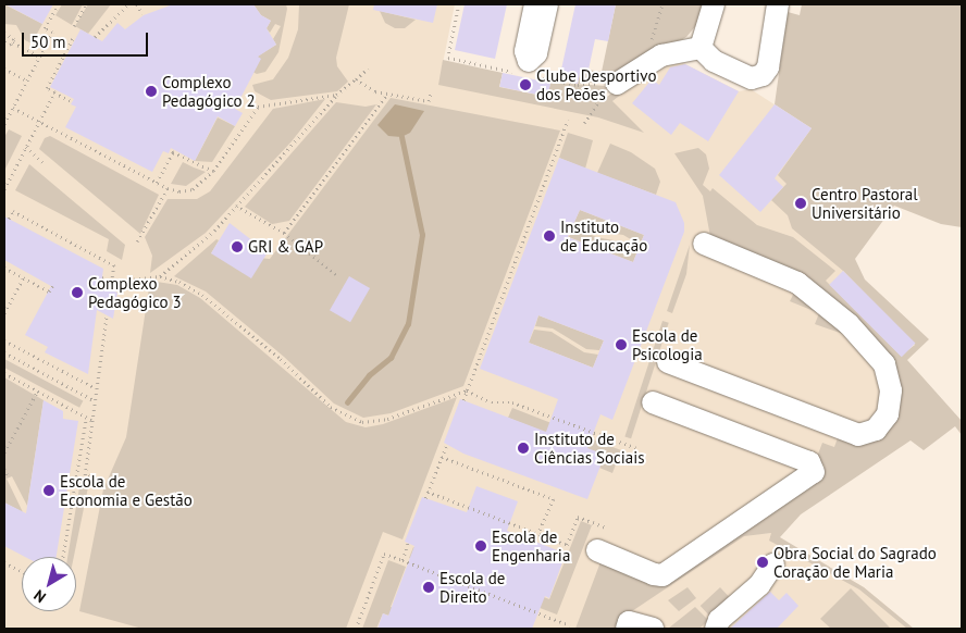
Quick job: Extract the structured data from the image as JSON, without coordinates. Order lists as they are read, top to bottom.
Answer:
{
  "places": [
    "Clube Desportivo dos Peões",
    "Complexo Pedagógico 2",
    "Centro Pastoral Universitário",
    "Instituto de Educação",
    "GRI & GAP",
    "Complexo Pedagógico 3",
    "Escola de Psicologia",
    "Instituto de Ciências Sociais",
    "Escola de Economia e Gestão",
    "Escola de Engenharia",
    "Obra Social do Sagrado Coração de Maria",
    "Escola de Direito"
  ],
  "scale_bar": "50 m",
  "north": "bottom left"
}
